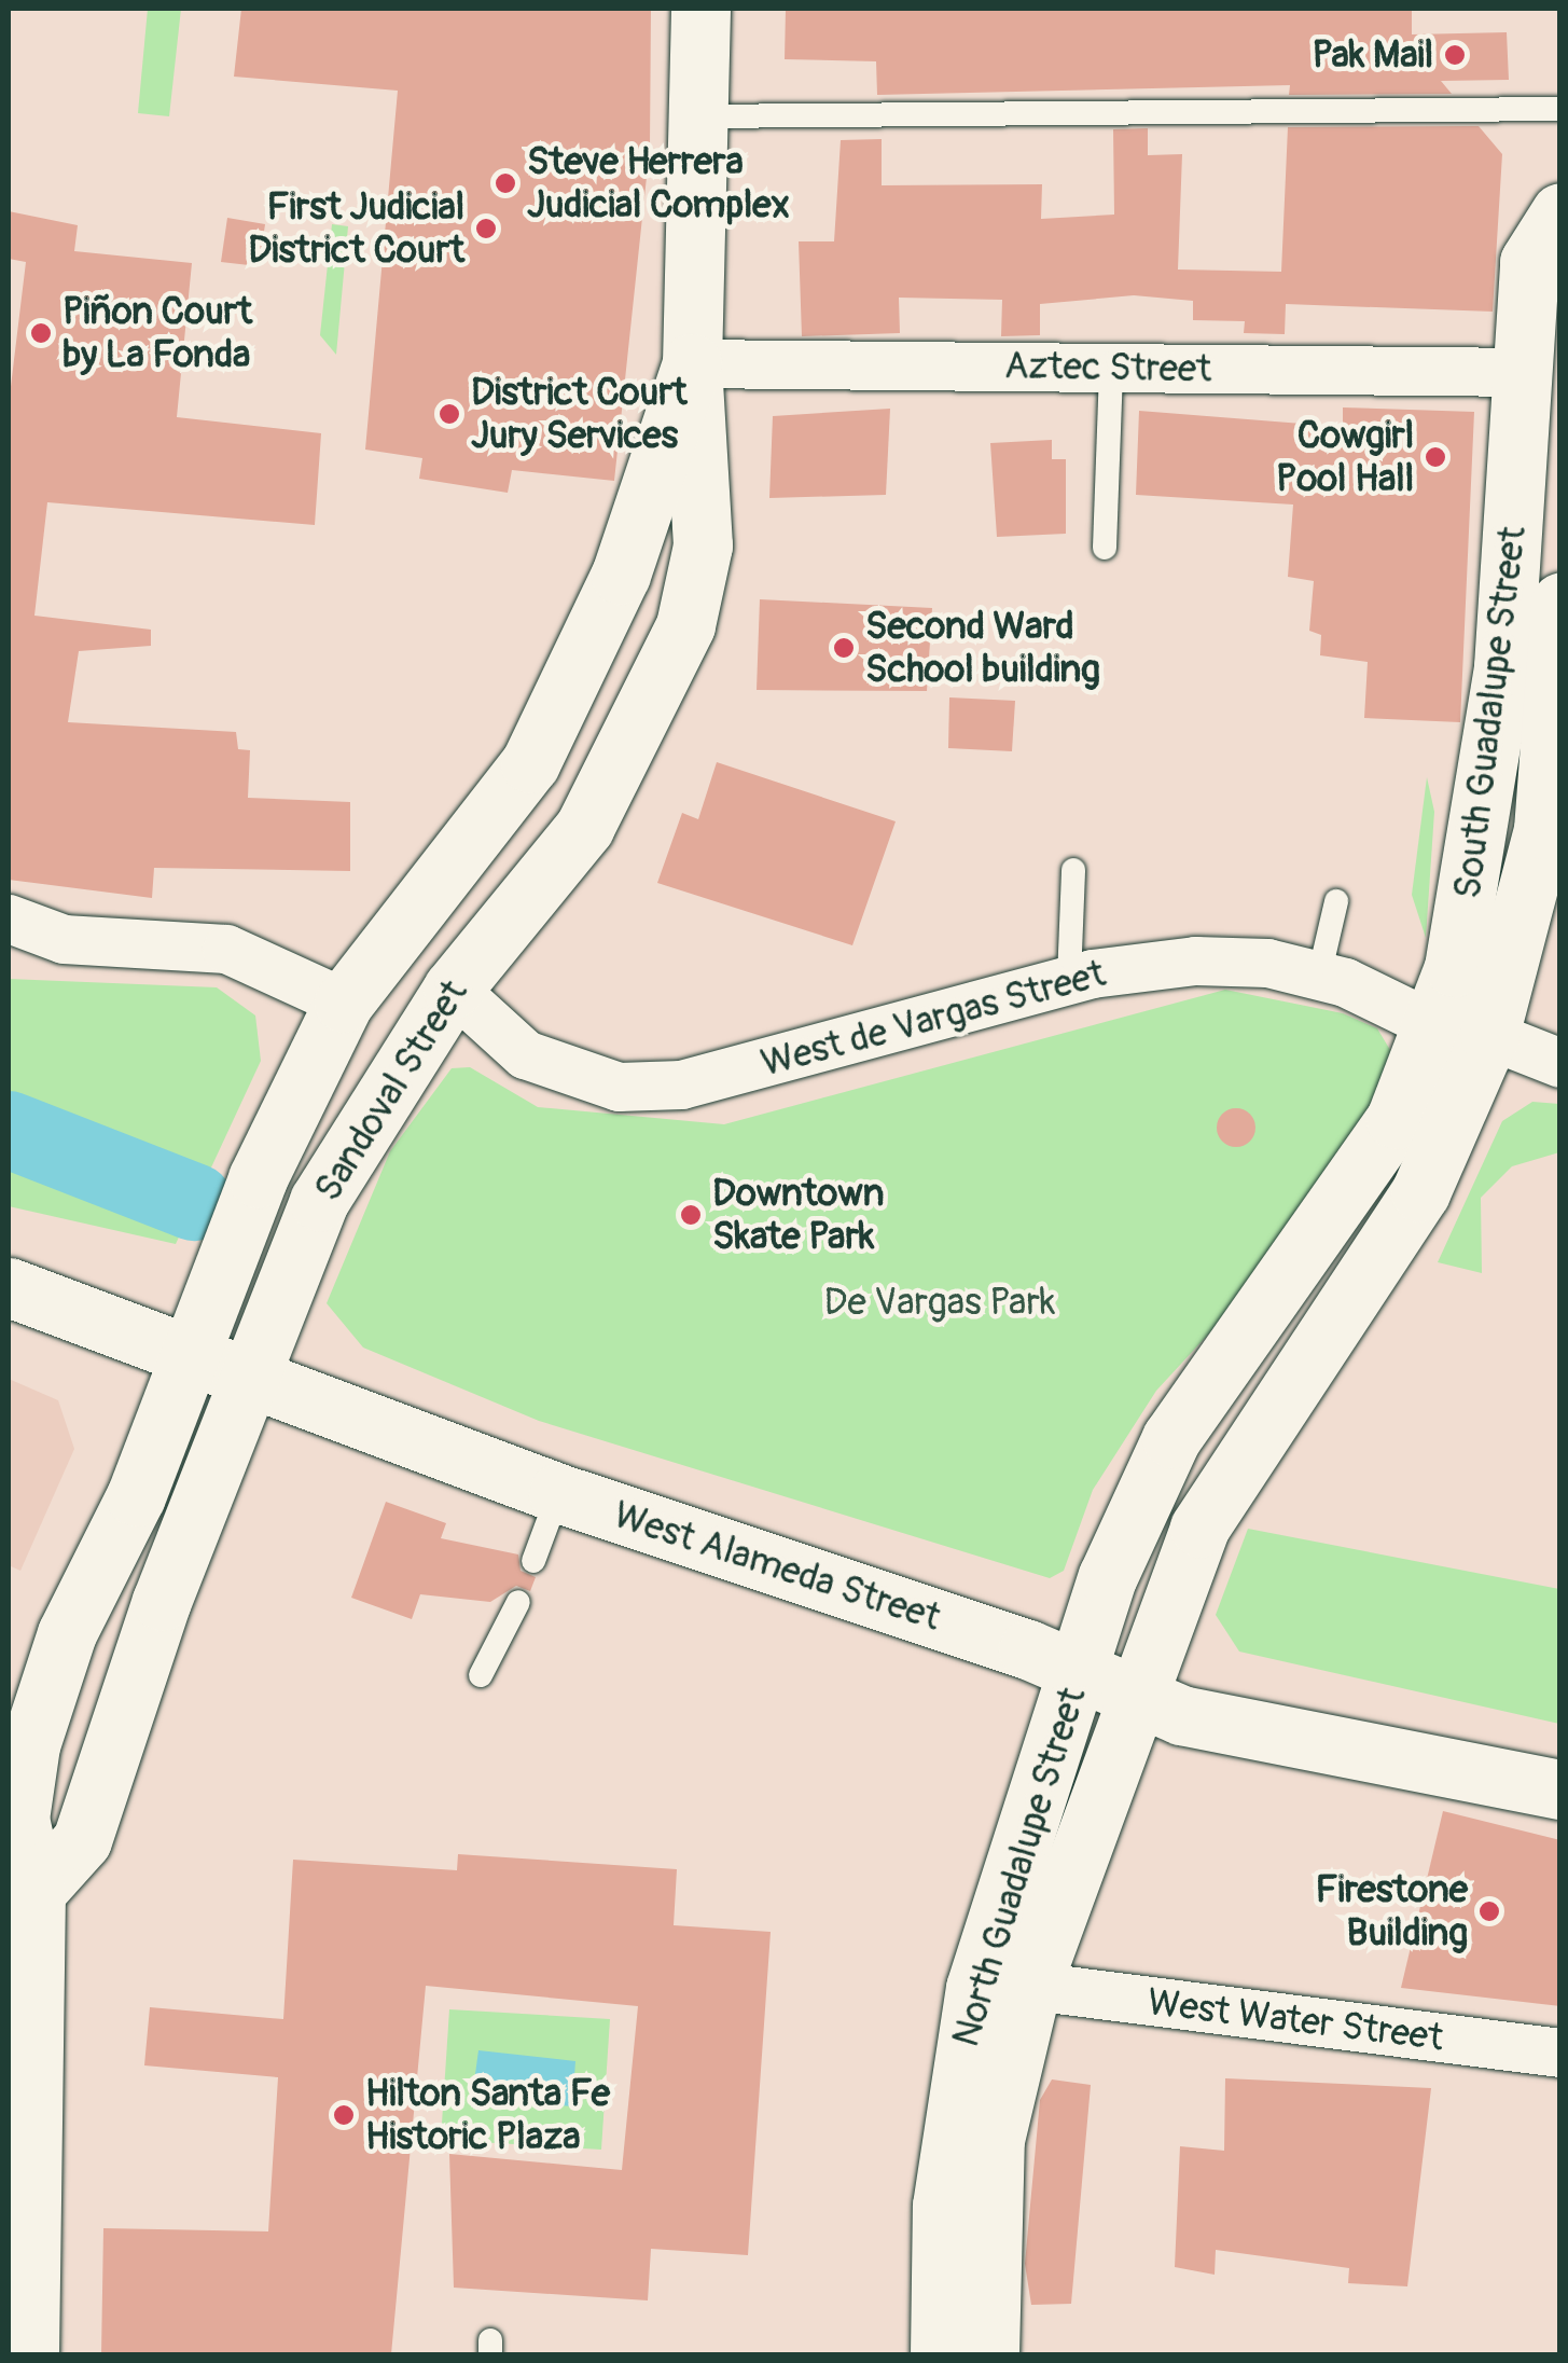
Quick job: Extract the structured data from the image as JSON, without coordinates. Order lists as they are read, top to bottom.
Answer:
{
  "streets": {
    "street": [
      "Aztec Street",
      "South Guadalupe Street",
      "West de Vargas Street",
      "Sandoval Street",
      "West Alameda Street",
      "North Guadalupe Street",
      "West Water Street"
    ]
  },
  "crossings": [
    ["Aztec Street", "South Guadalupe Street"],
    ["Aztec Street", "Sandoval Street"],
    ["South Guadalupe Street", "West de Vargas Street"],
    ["South Guadalupe Street", "North Guadalupe Street"],
    ["West de Vargas Street", "Sandoval Street"],
    ["Sandoval Street", "West Alameda Street"],
    ["West Alameda Street", "North Guadalupe Street"],
    ["North Guadalupe Street", "West Water Street"]
  ],
  "parks": ["De Vargas Park"],
  "places": [
    "Pak Mail",
    "Steve Herrera Judicial Complex",
    "First Judicial District Court",
    "Piñon Court by La Fonda",
    "District Court Jury Services",
    "Cowgirl Pool Hall",
    "Second Ward School building",
    "Downtown Skate Park",
    "Firestone Building",
    "Hilton Santa Fe Historic Plaza"
  ]
}
